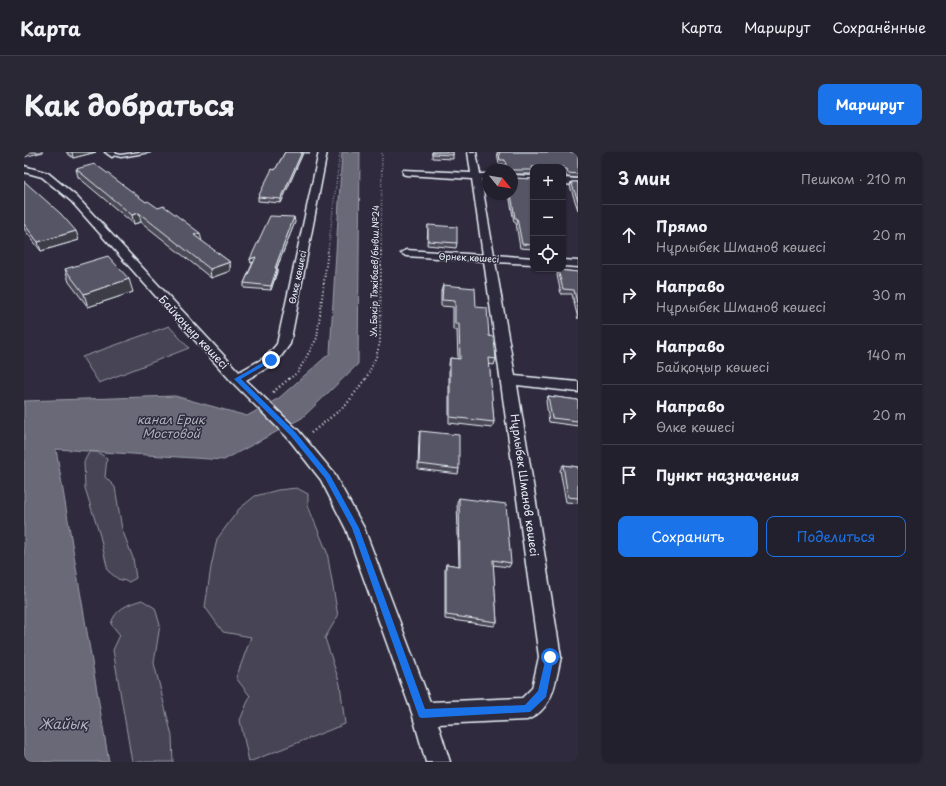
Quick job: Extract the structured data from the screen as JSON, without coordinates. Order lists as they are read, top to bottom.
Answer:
{
  "streets": {
    "street": [
      "Өрнек көшесі",
      "Өлке көшесі",
      "Байқоңыр көшесi",
      "Нұрлыбек Шманов көшесі"
    ],
    "path": ["Ул.Бәкір Тәжібаев/бывш.№24"]
  },
  "crossings": [
    ["Өрнек көшесі", "Нұрлыбек Шманов көшесі"],
    ["Ул.Бәкір Тәжібаев/бывш.№24", "Байқоңыр көшесi"],
    ["Өлке көшесі", "Байқоңыр көшесi"],
    ["Байқоңыр көшесi", "Нұрлыбек Шманов көшесі"]
  ],
  "water": ["канал Ерик Мостовой", "Жайық"],
  "north": "bottom right",
  "page": {
    "header": "Карта",
    "nav": ["Карта", "Маршрут", "Сохранённые"],
    "title": "Как добраться",
    "buttons": [
      "Маршрут",
      ["Сохранить", "Поделиться"]
    ],
    "heading": ["3 мин", "Пешком · 210 m"],
    "map_buttons": ["+", "−"],
    "list": [
      ["Прямо", "Нұрлыбек Шманов көшесі", "20 m"],
      ["Направо", "Нұрлыбек Шманов көшесі", "30 m"],
      ["Направо", "Байқоңыр көшесi", "140 m"],
      ["Направо", "Өлке көшесі", "20 m"],
      "Пункт назначения"
    ]
  }
}
